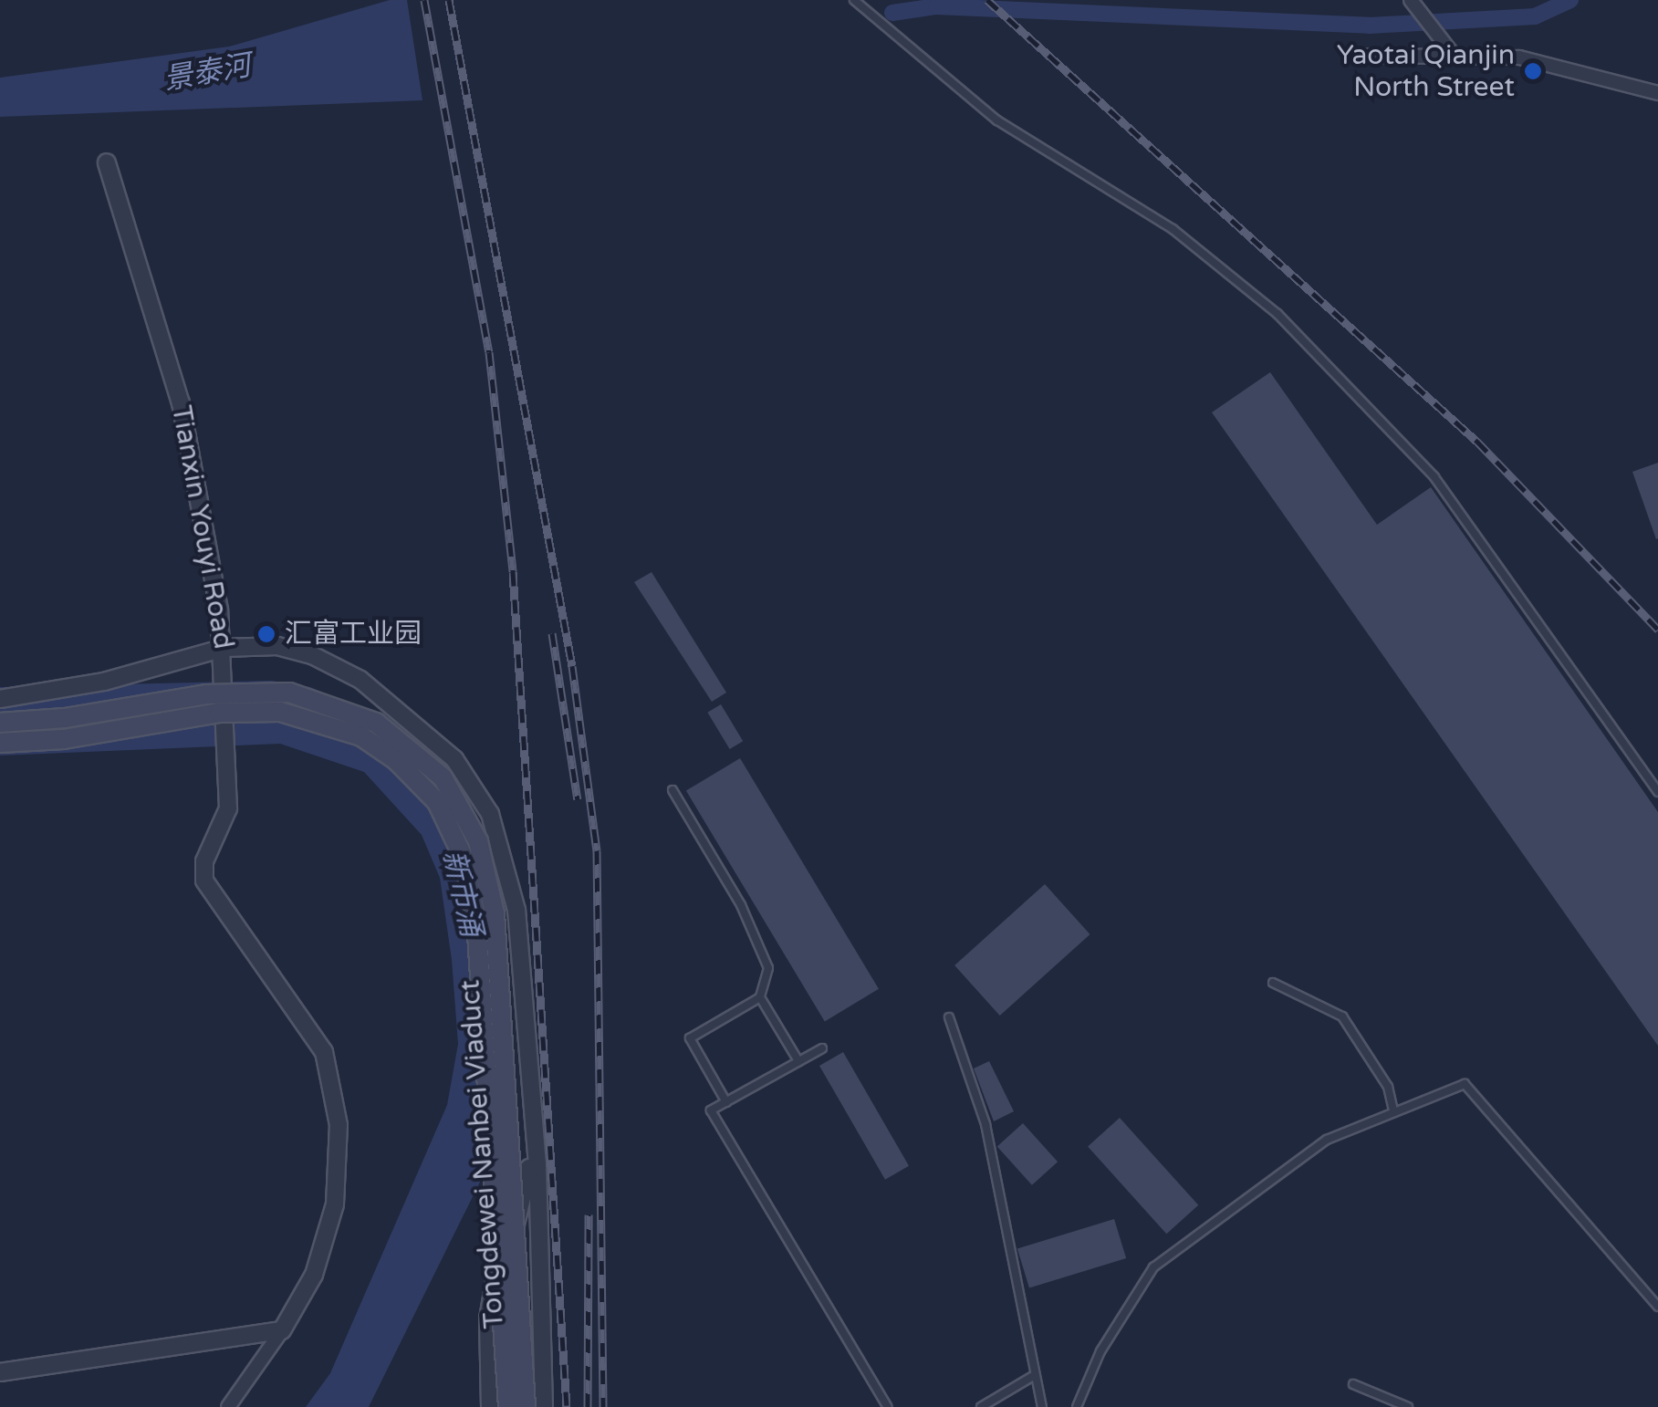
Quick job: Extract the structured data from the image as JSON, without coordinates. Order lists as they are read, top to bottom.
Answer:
{
  "streets": {
    "main road": ["Tongdewei Nanbei Viaduct"],
    "street": ["Tianxin Youyi Road"]
  },
  "water": ["景泰河", "新市涌"],
  "places": ["Yaotai Qianjin North Street", "汇富工业园"]
}
